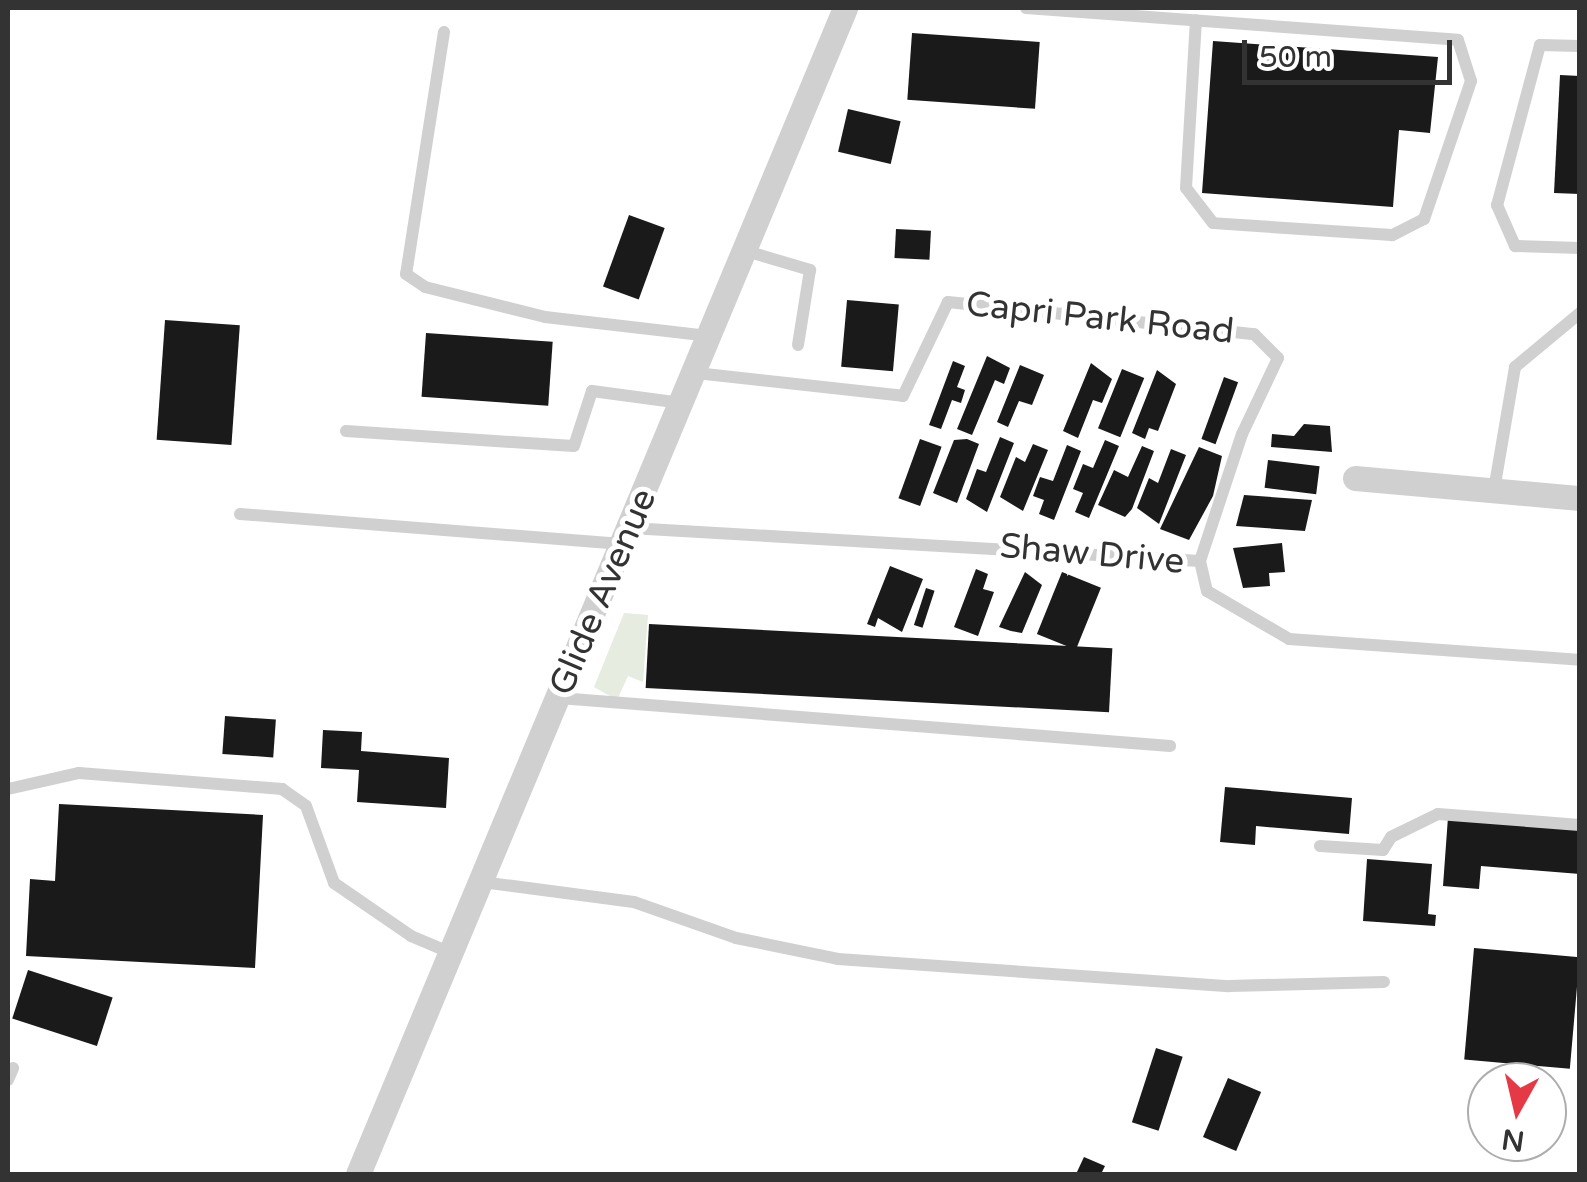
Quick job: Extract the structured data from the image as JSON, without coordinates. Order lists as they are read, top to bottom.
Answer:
{
  "streets": {
    "street": ["Glide Avenue"],
    "lane": ["Capri Park Road", "Shaw Drive"]
  },
  "crossings": [
    ["Capri Park Road", "Shaw Drive"],
    ["Capri Park Road", "Glide Avenue"],
    ["Shaw Drive", "Glide Avenue"]
  ],
  "scale_bar": "50 m",
  "north": "bottom"
}
